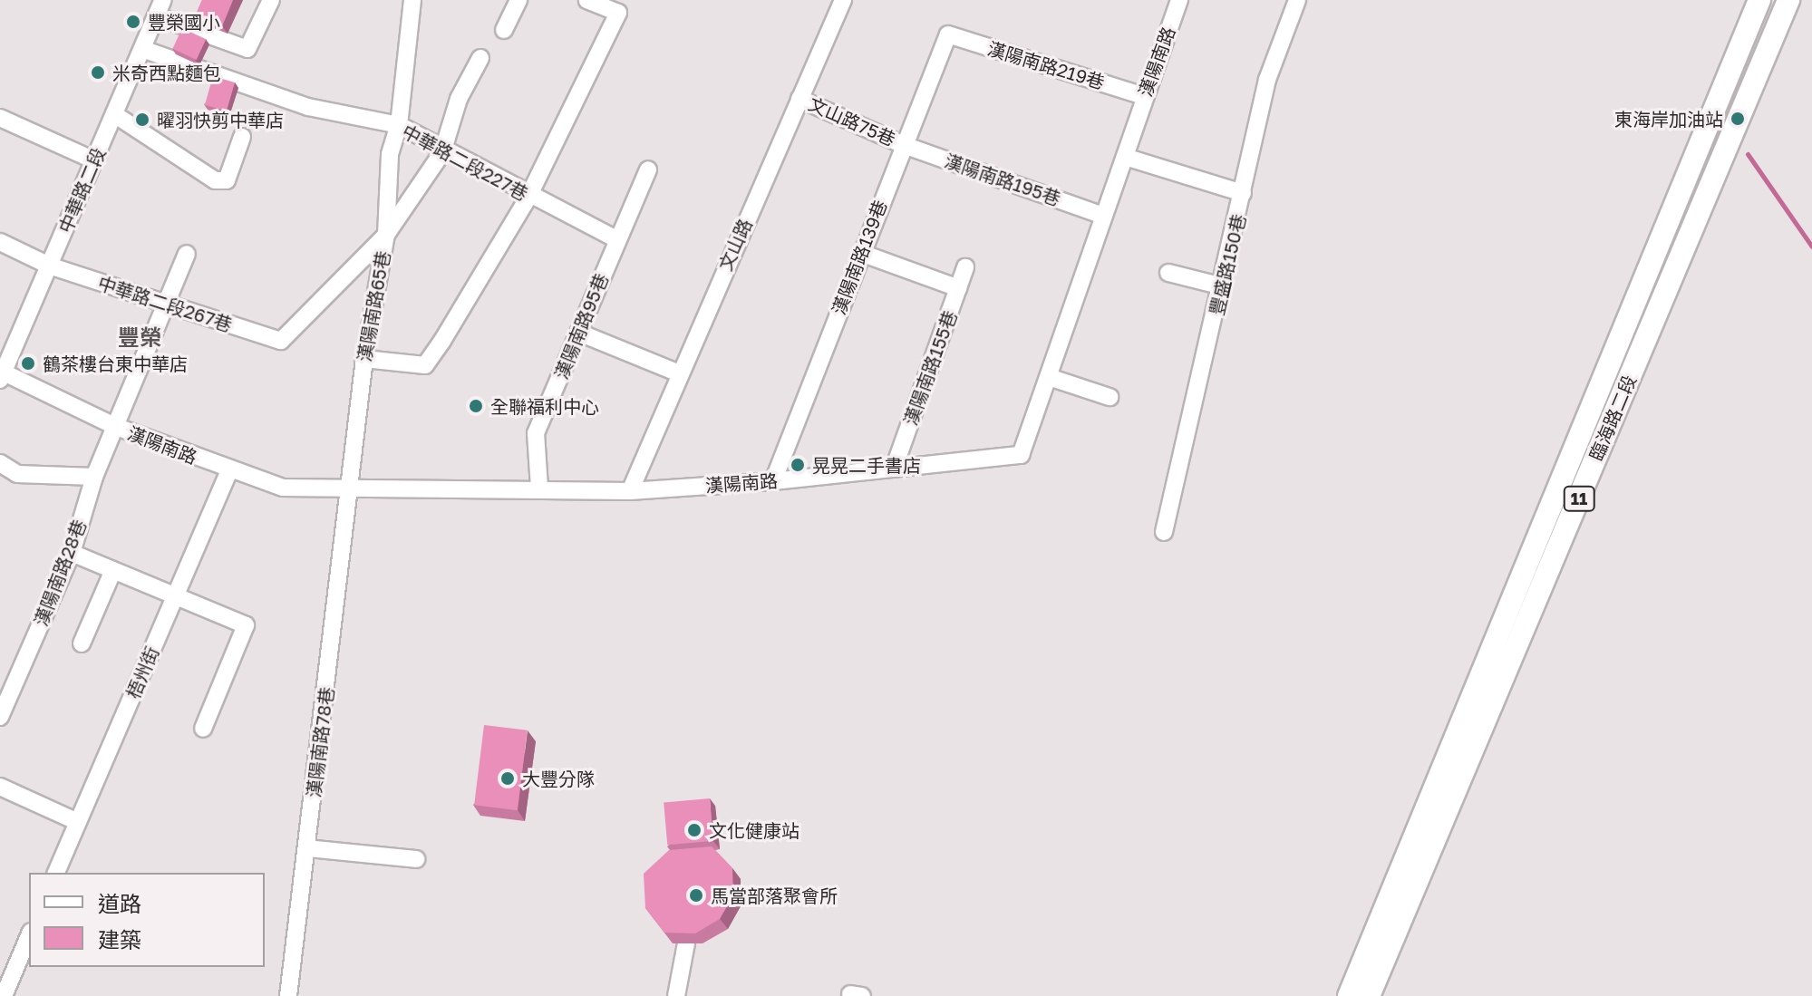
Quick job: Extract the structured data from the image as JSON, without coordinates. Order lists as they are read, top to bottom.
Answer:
{
  "streets": {
    "main road": ["臨海路二段", "11"],
    "street": [
      "漢陽南路",
      "漢陽南路219巷",
      "文山路75巷",
      "中華路二段227巷",
      "漢陽南路195巷",
      "中華路二段",
      "文山路",
      "漢陽南路139巷",
      "豐盛路150巷",
      "中華路二段267巷",
      "漢陽南路65巷",
      "漢陽南路95巷",
      "漢陽南路155巷",
      "漢陽南路28巷",
      "梧州街",
      "漢陽南路78巷"
    ]
  },
  "crossings": [
    ["漢陽南路", "漢陽南路219巷"],
    ["漢陽南路", "漢陽南路195巷"],
    ["漢陽南路", "中華路二段"],
    ["漢陽南路", "文山路"],
    ["漢陽南路", "漢陽南路139巷"],
    ["漢陽南路", "漢陽南路65巷"],
    ["漢陽南路", "漢陽南路95巷"],
    ["漢陽南路", "漢陽南路155巷"],
    ["漢陽南路", "漢陽南路28巷"],
    ["漢陽南路", "梧州街"],
    ["漢陽南路", "漢陽南路78巷"],
    ["漢陽南路219巷", "漢陽南路139巷"],
    ["文山路75巷", "漢陽南路195巷"],
    ["文山路75巷", "文山路"],
    ["文山路75巷", "漢陽南路139巷"],
    ["中華路二段227巷", "中華路二段"],
    ["中華路二段227巷", "漢陽南路65巷"],
    ["中華路二段227巷", "漢陽南路95巷"],
    ["漢陽南路195巷", "漢陽南路139巷"],
    ["中華路二段", "中華路二段267巷"],
    ["中華路二段267巷", "漢陽南路65巷"],
    ["中華路二段267巷", "漢陽南路28巷"],
    ["漢陽南路65巷", "漢陽南路78巷"]
  ],
  "districts": ["豐榮"],
  "places": [
    "豐榮國小",
    "米奇西點麵包",
    "東海岸加油站",
    "曜羽快剪中華店",
    "鶴茶樓台東中華店",
    "全聯福利中心",
    "晃晃二手書店",
    "大豐分隊",
    "文化健康站",
    "馬當部落聚會所"
  ],
  "legend": ["道路", "建築"]
}
